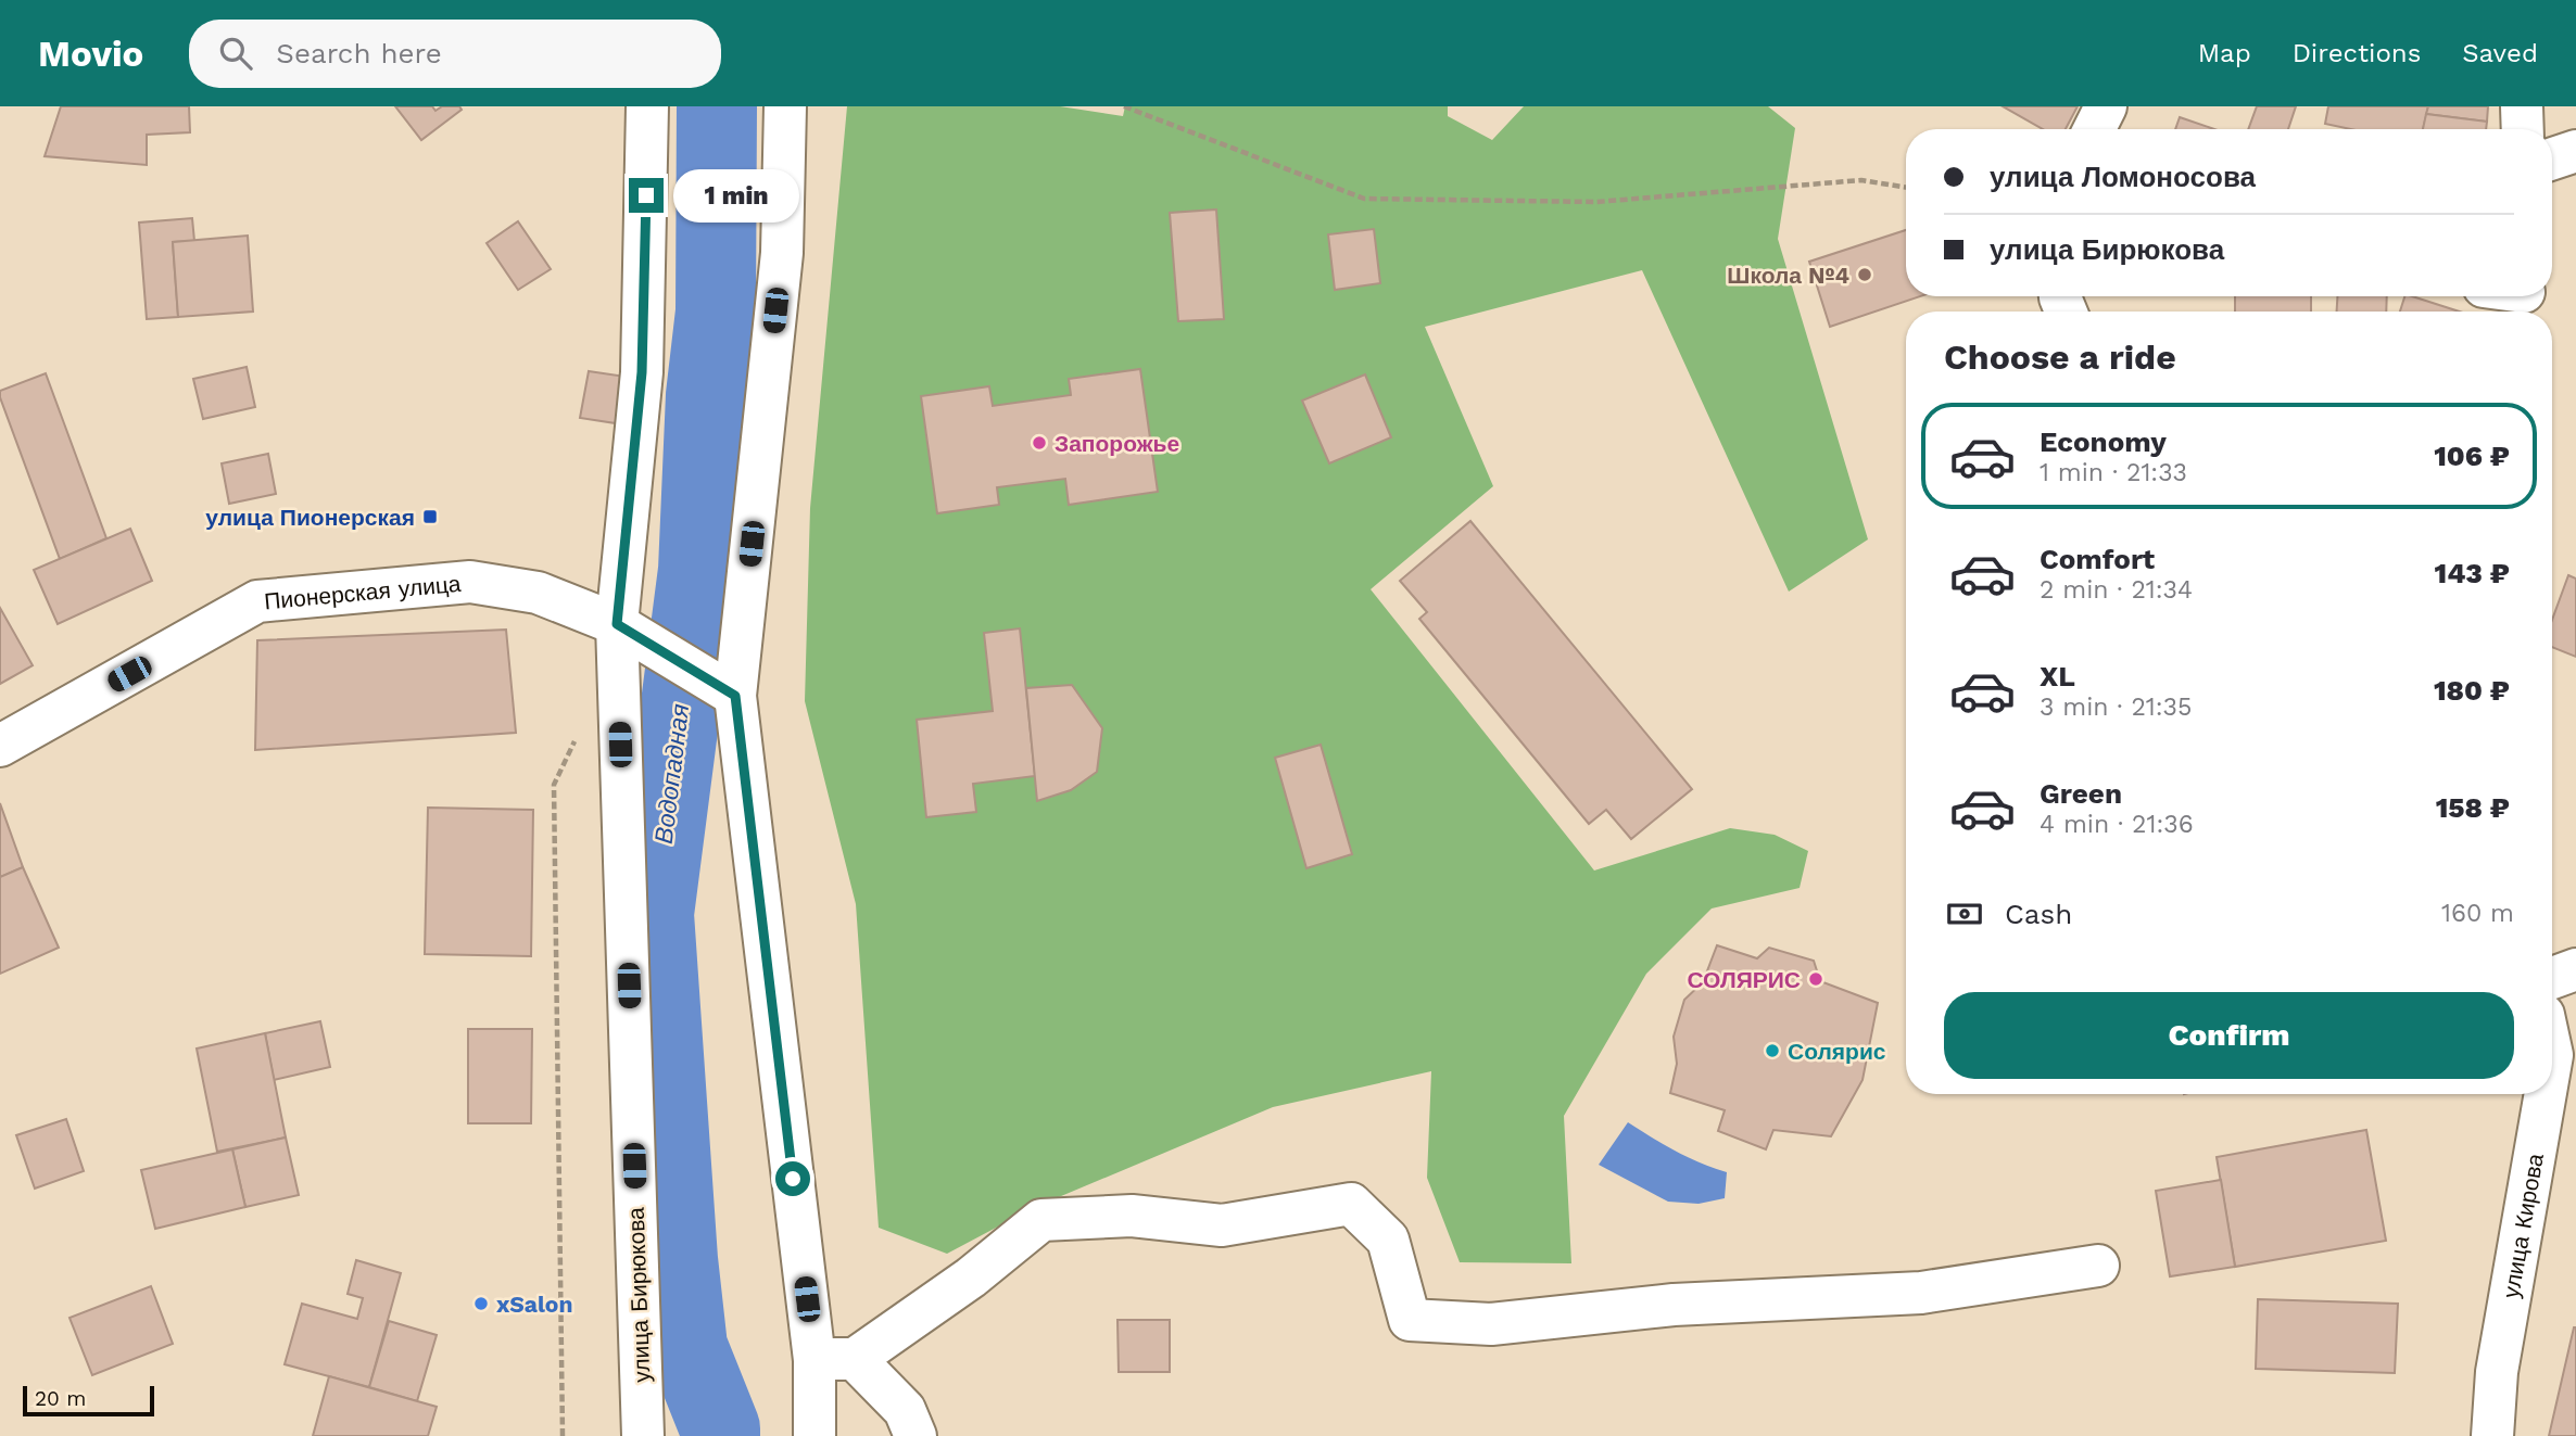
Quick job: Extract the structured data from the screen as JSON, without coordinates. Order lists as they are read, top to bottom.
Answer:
{
  "streets": {
    "street": ["Пионерская улица", "улица Кирова", "улица Бирюкова"]
  },
  "crossings": [
    ["Пионерская улица", "улица Бирюкова"]
  ],
  "water": ["Водопадная"],
  "places": {
    "other": [
      "Школа №4",
      "Запорожье",
      "СОЛЯРИС",
      "Солярис",
      "xSalon"
    ],
    "transit": ["улица Пионерская"]
  },
  "scale_bar": "20 m",
  "page": {
    "header": "Movio",
    "search": "Search here",
    "nav": ["Map", "Directions", "Saved"],
    "banner": ["улица Ломоносова", "улица Бирюкова"],
    "bubble": "1 min",
    "heading": "Choose a ride",
    "list": [
      {
        "name": "Economy",
        "note": "1 min · 21:33",
        "value": "106 ₽"
      },
      {
        "name": "Comfort",
        "note": "2 min · 21:34",
        "value": "143 ₽"
      },
      {
        "name": "XL",
        "note": "3 min · 21:35",
        "value": "180 ₽"
      },
      {
        "name": "Green",
        "note": "4 min · 21:36",
        "value": "158 ₽"
      }
    ],
    "pay": ["Cash", "160 m"],
    "buttons": "Confirm",
    "scale": "20 m"
  }
}
